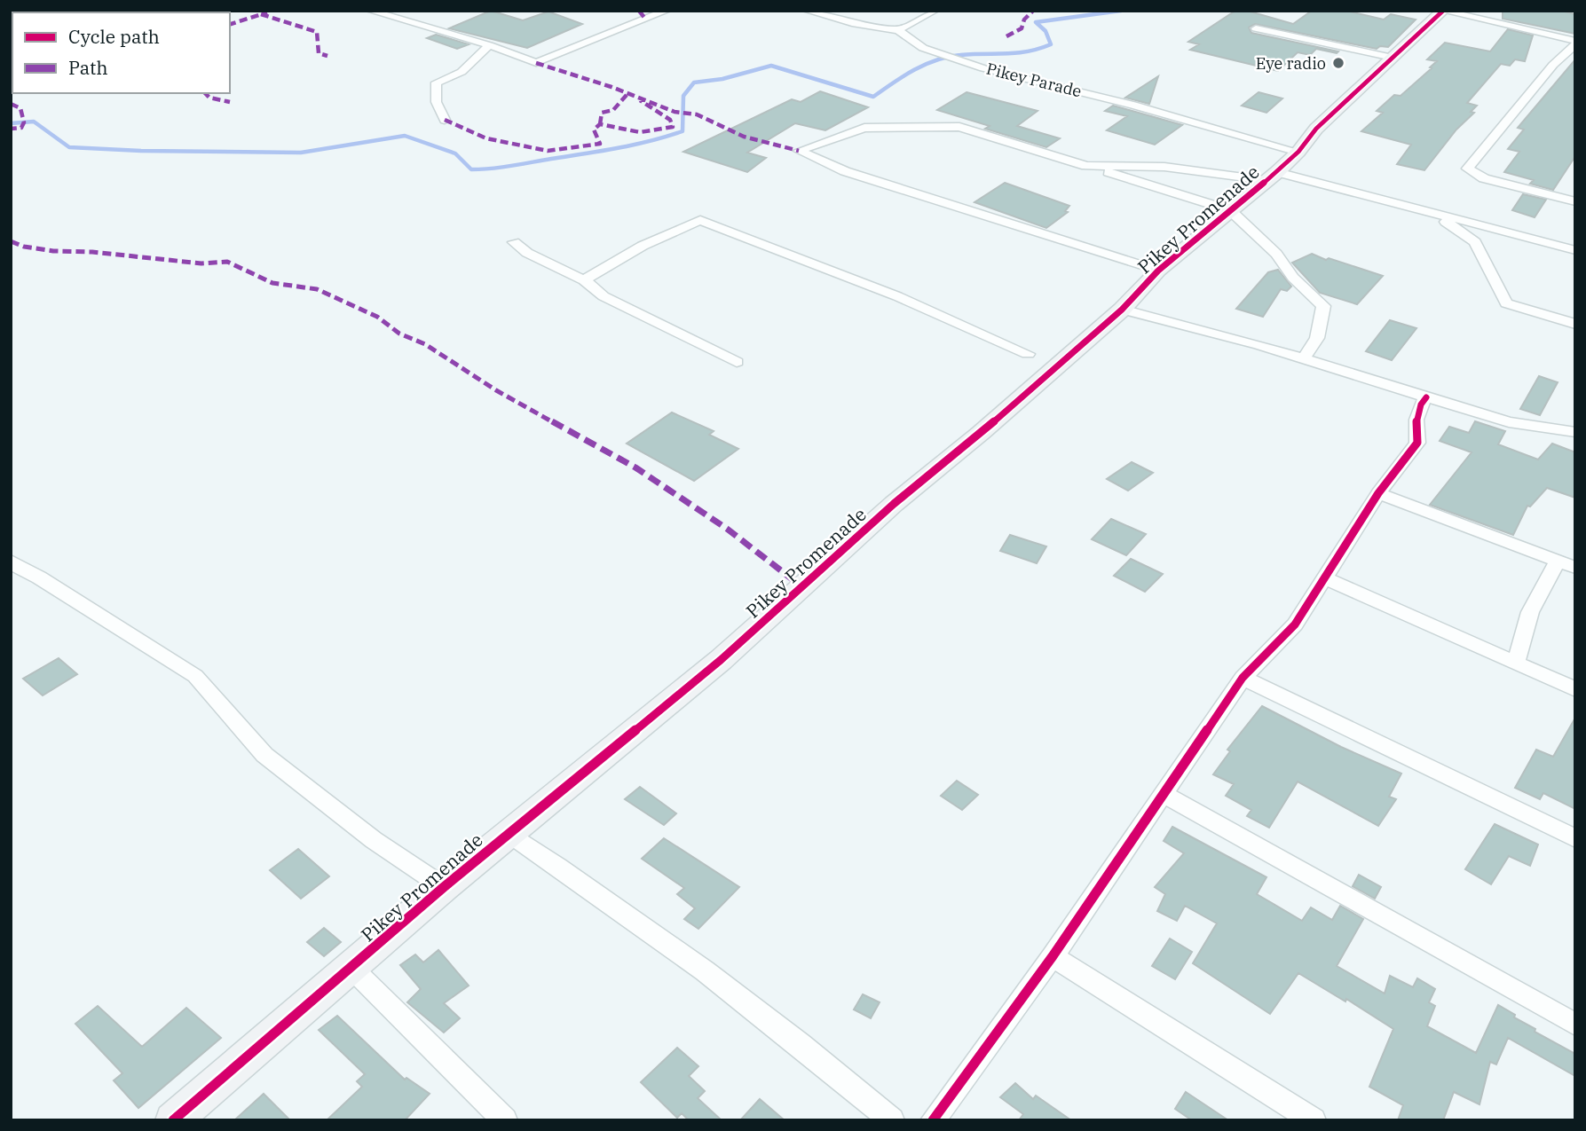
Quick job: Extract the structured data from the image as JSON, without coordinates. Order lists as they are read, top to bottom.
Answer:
{
  "streets": {
    "street": ["Pikey Parade", "Pikey Promenade"]
  },
  "crossings": [
    ["Pikey Parade", "Pikey Promenade"]
  ],
  "places": ["Eye radio"],
  "legend": ["Cycle path", "Path"]
}
